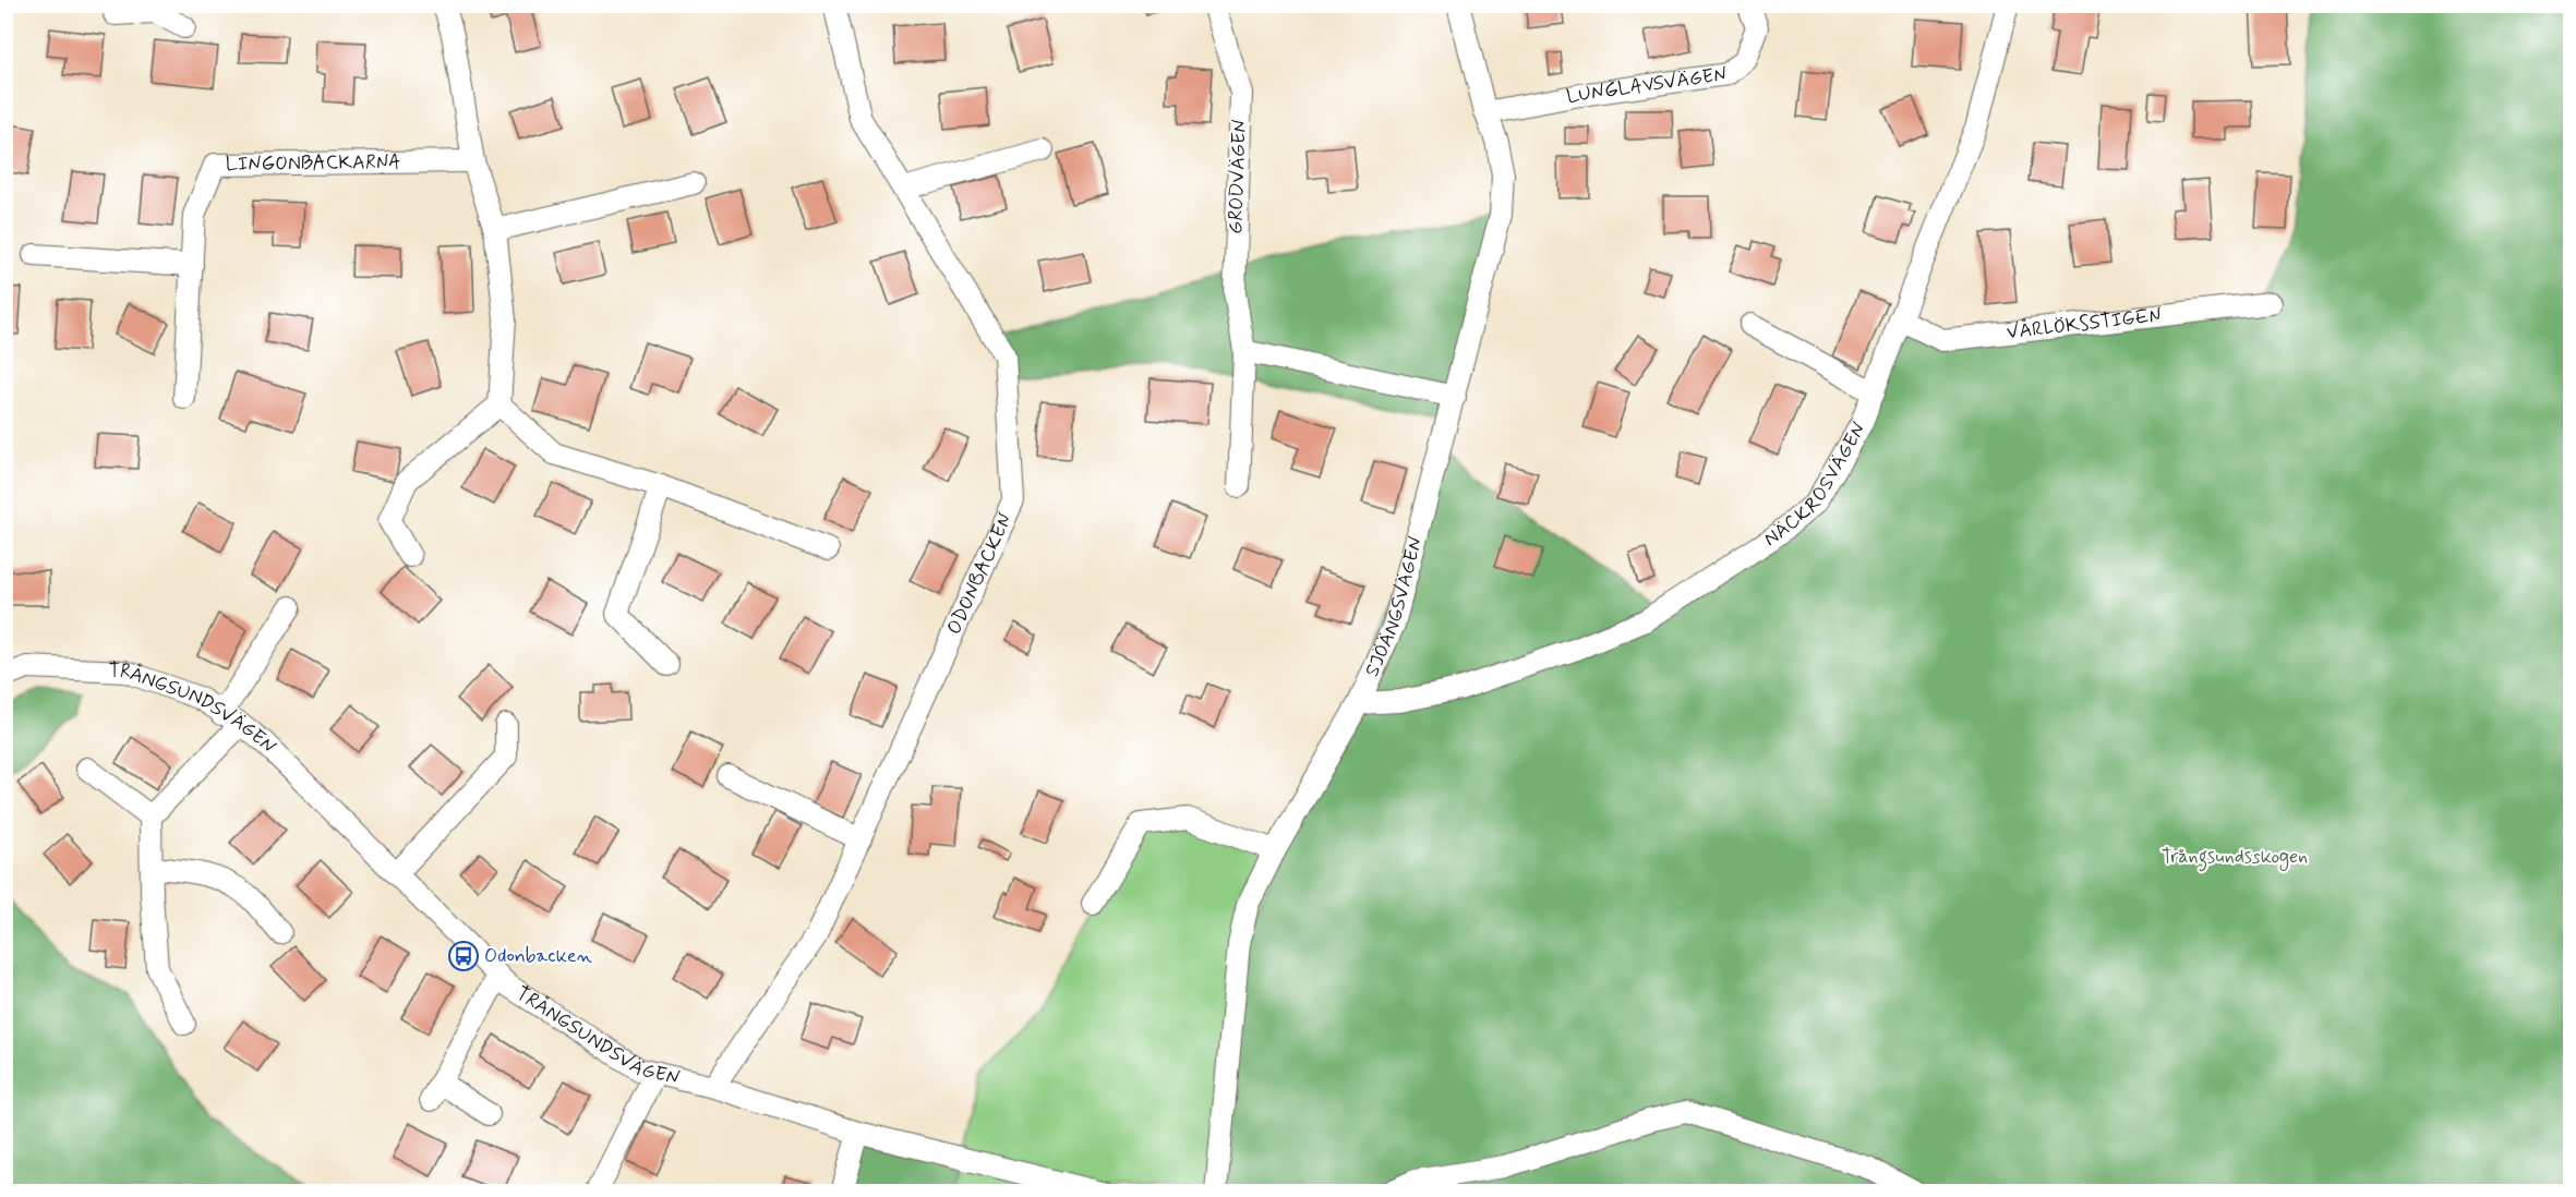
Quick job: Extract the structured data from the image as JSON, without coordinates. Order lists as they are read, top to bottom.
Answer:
{
  "streets": {
    "street": [
      "LUNGLAVSVÄGEN",
      "LINGONBACKARNA",
      "GRODVÄGEN",
      "VÅRLÖKSSTIGEN",
      "NÄCKROSVÄGEN",
      "ODONBACKEN",
      "SJÖÄNGSVÄGEN",
      "TRÅNGSUNDSVÄGEN"
    ]
  },
  "crossings": [
    ["LUNGLAVSVÄGEN", "SJÖÄNGSVÄGEN"],
    ["VÅRLÖKSSTIGEN", "NÄCKROSVÄGEN"],
    ["NÄCKROSVÄGEN", "SJÖÄNGSVÄGEN"],
    ["ODONBACKEN", "TRÅNGSUNDSVÄGEN"]
  ],
  "parks": ["Trångsundsskogen"],
  "places": {
    "bus stop": ["Odonbacken"]
  }
}
